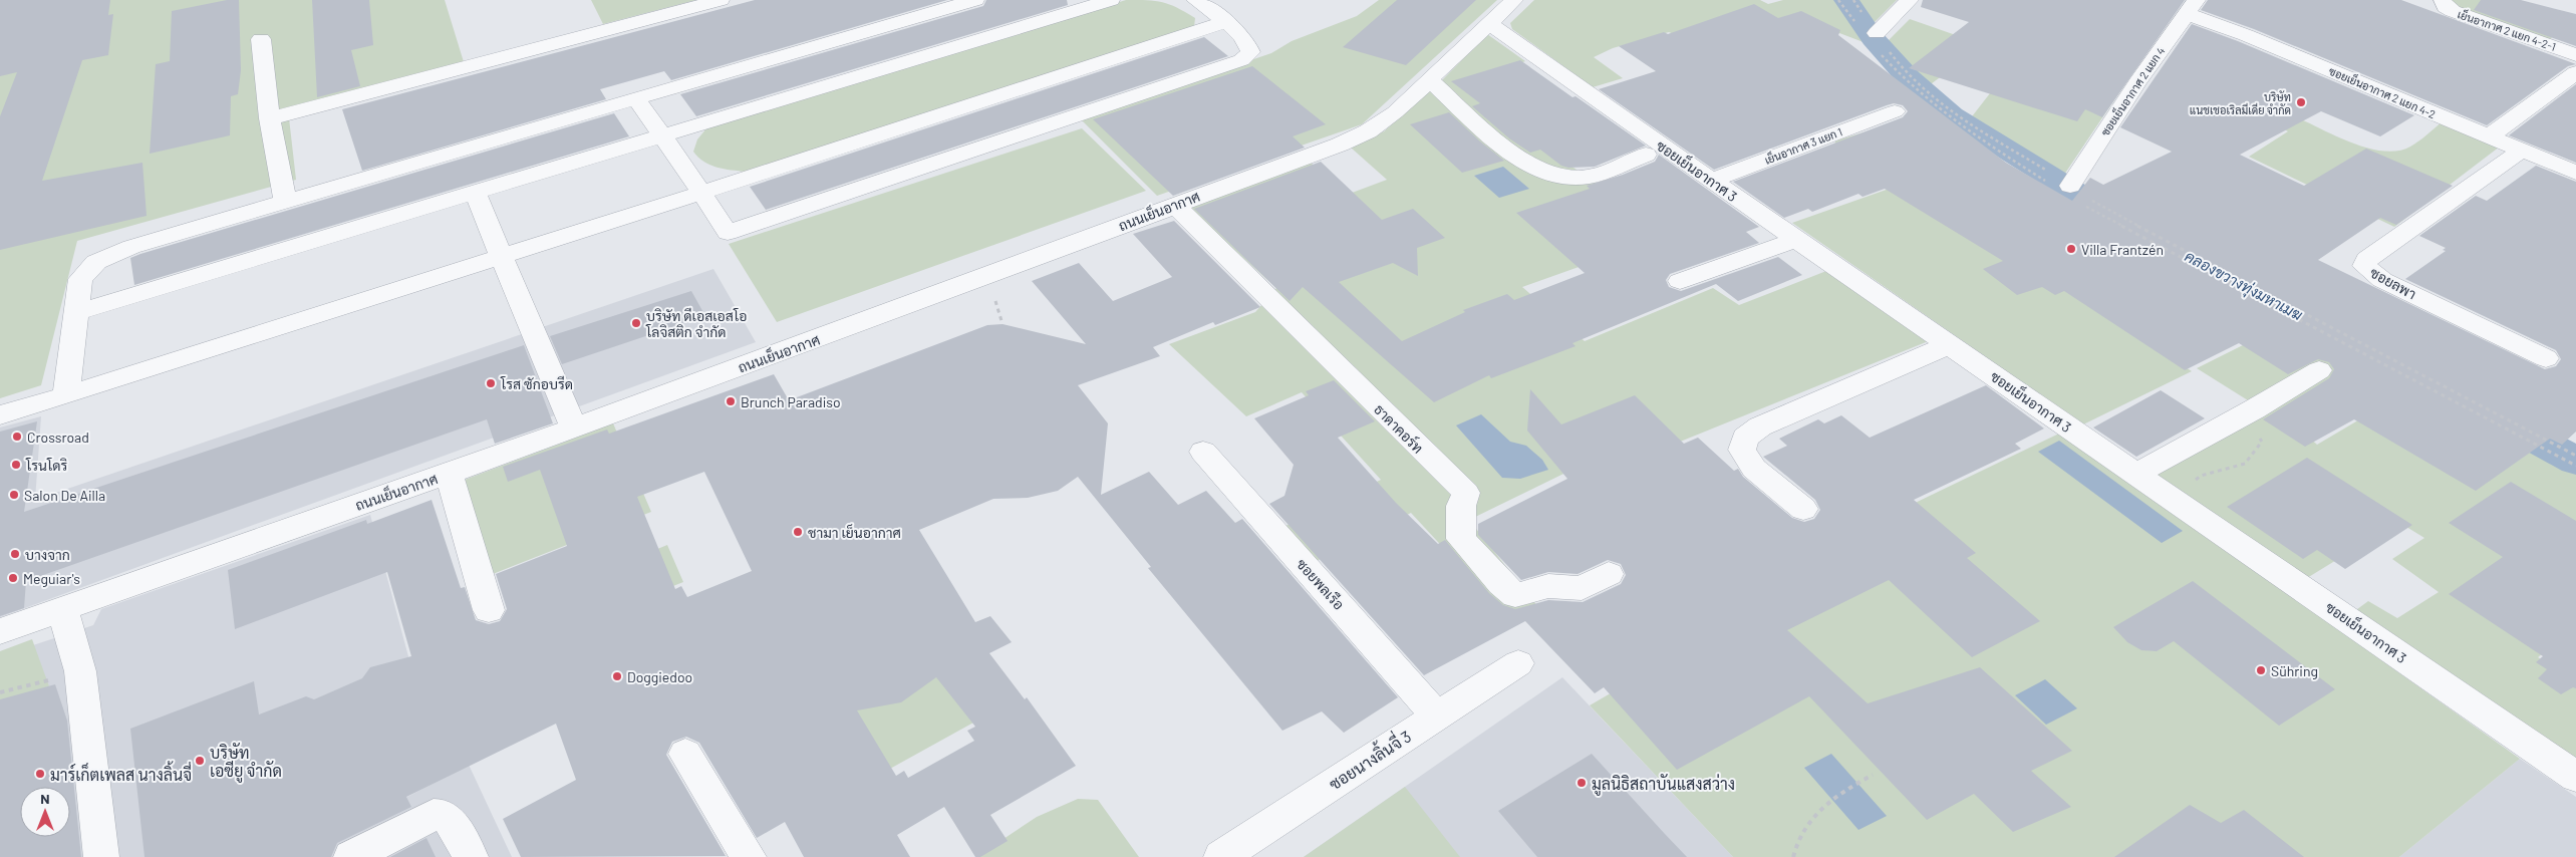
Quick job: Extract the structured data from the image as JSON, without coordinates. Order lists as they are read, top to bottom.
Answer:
{
  "streets": {
    "street": [
      "เย็นอากาศ 2 แยก 4-2-1",
      "ซอยเย็นอากาศ 2 แยก 4",
      "ซอยเย็นอากาศ 2 แยก 4-2",
      "เย็นอากาศ 3 แยก 1",
      "ซอยเย็นอากาศ 3",
      "ถนนเย็นอากาศ",
      "ซอยลพา",
      "ธาดาคอร์ท",
      "ซอยพลเรือ",
      "ซอยนางลิ้นจี่ 3"
    ]
  },
  "crossings": [
    ["ซอยเย็นอากาศ 2 แยก 4", "ซอยเย็นอากาศ 2 แยก 4-2"],
    ["ซอยเย็นอากาศ 2 แยก 4-2", "ซอยลพา"],
    ["เย็นอากาศ 3 แยก 1", "ซอยเย็นอากาศ 3"],
    ["ซอยเย็นอากาศ 3", "ถนนเย็นอากาศ"],
    ["ถนนเย็นอากาศ", "ธาดาคอร์ท"],
    ["ซอยพลเรือ", "ซอยนางลิ้นจี่ 3"]
  ],
  "water": ["คลองขวางทุ่งมหาเมฆ"],
  "places": [
    "บริษัท แนชเชอเริลมีเดีย จำกัด",
    "Villa Frantzén",
    "บริษัท ดีเอสเอสโอ โลจิสติก จำกัด",
    "โรส ซักอบรีด",
    "Brunch Paradiso",
    "Crossroad",
    "โรนโดริ",
    "Salon De Ailla",
    "ชามา เย็นอากาศ",
    "บางจาก",
    "Meguiar's",
    "Sühring",
    "Doggiedoo",
    "บริษัท เอซียู จำกัด",
    "มาร์เก็ตเพลส นางลิ้นจี่",
    "มูลนิธิสถาบันแสงสว่าง"
  ],
  "north": "top"
}
